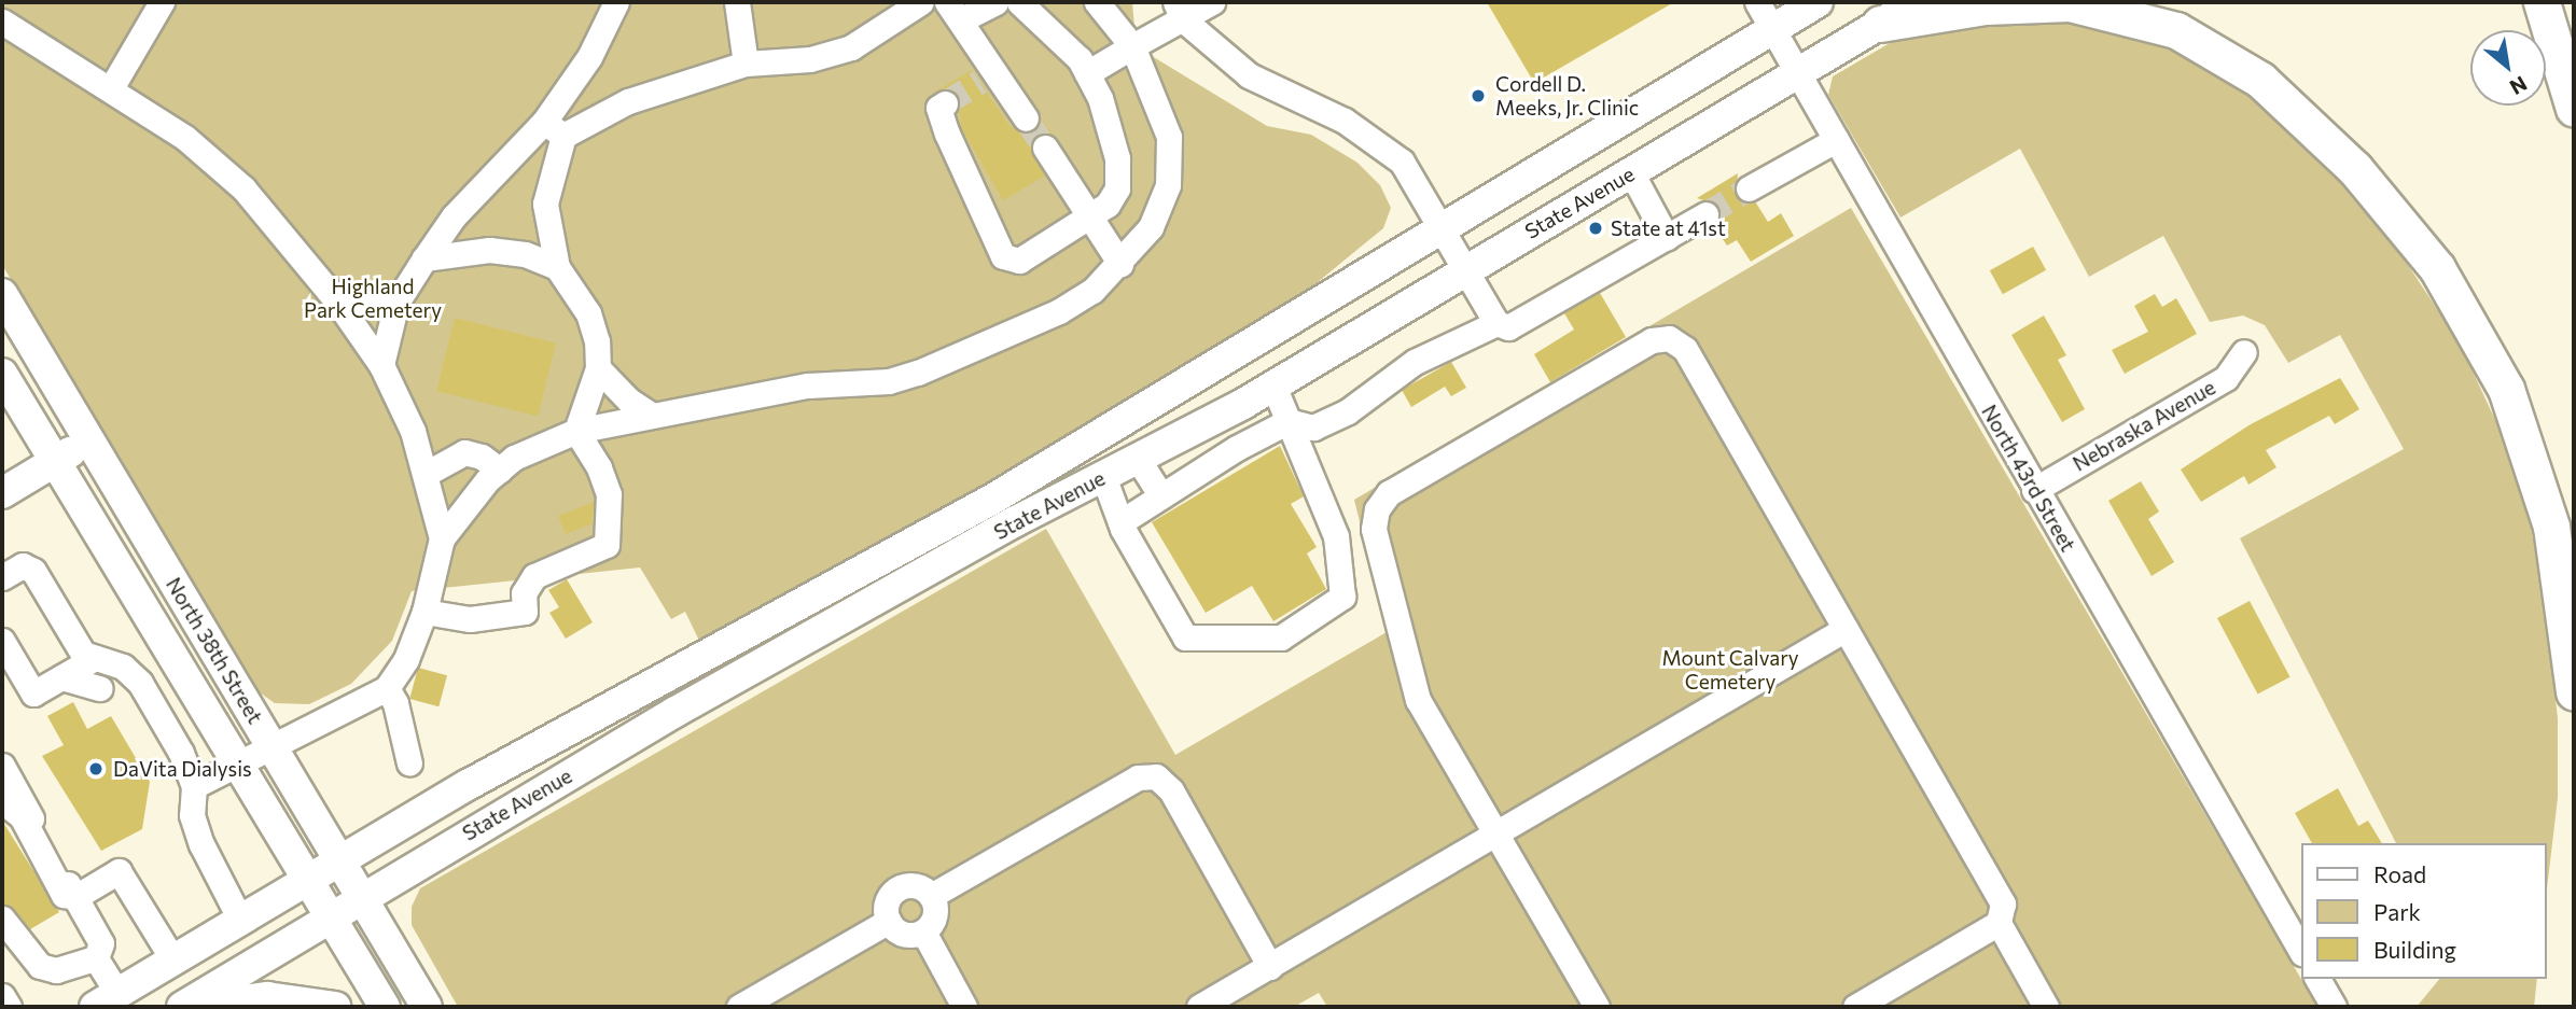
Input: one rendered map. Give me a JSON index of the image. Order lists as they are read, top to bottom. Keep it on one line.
{"streets":{"main road":["State Avenue","North 38th Street"],"street":["Nebraska Avenue","North 43rd Street"]},"crossings":[["State Avenue","North 43rd Street"],["State Avenue","North 38th Street"],["Nebraska Avenue","North 43rd Street"]],"parks":["Highland Park Cemetery","Mount Calvary Cemetery"],"places":["Cordell D. Meeks, Jr. Clinic","State at 41st","DaVita Dialysis"],"legend":["Road","Park","Building"],"north":"bottom right"}
